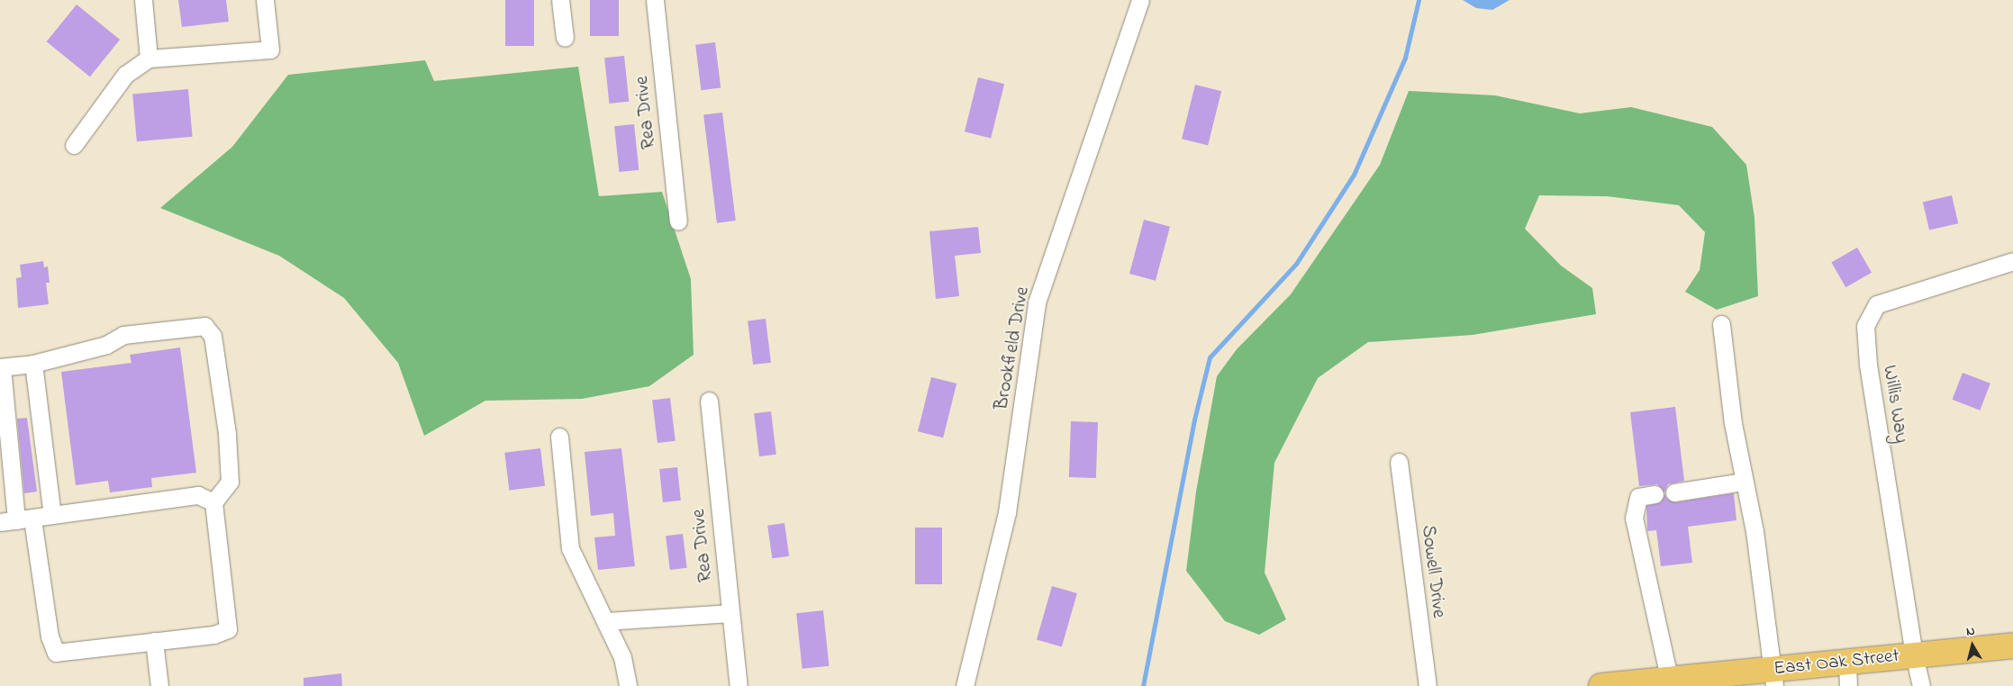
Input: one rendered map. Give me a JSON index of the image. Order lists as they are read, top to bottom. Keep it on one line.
{"streets":{"highway":["East Oak Street"],"street":["Rea Drive","Brookfield Drive","Willis Way","Sowell Drive"]},"crossings":[["Willis Way","East Oak Street"]],"north":"top"}
